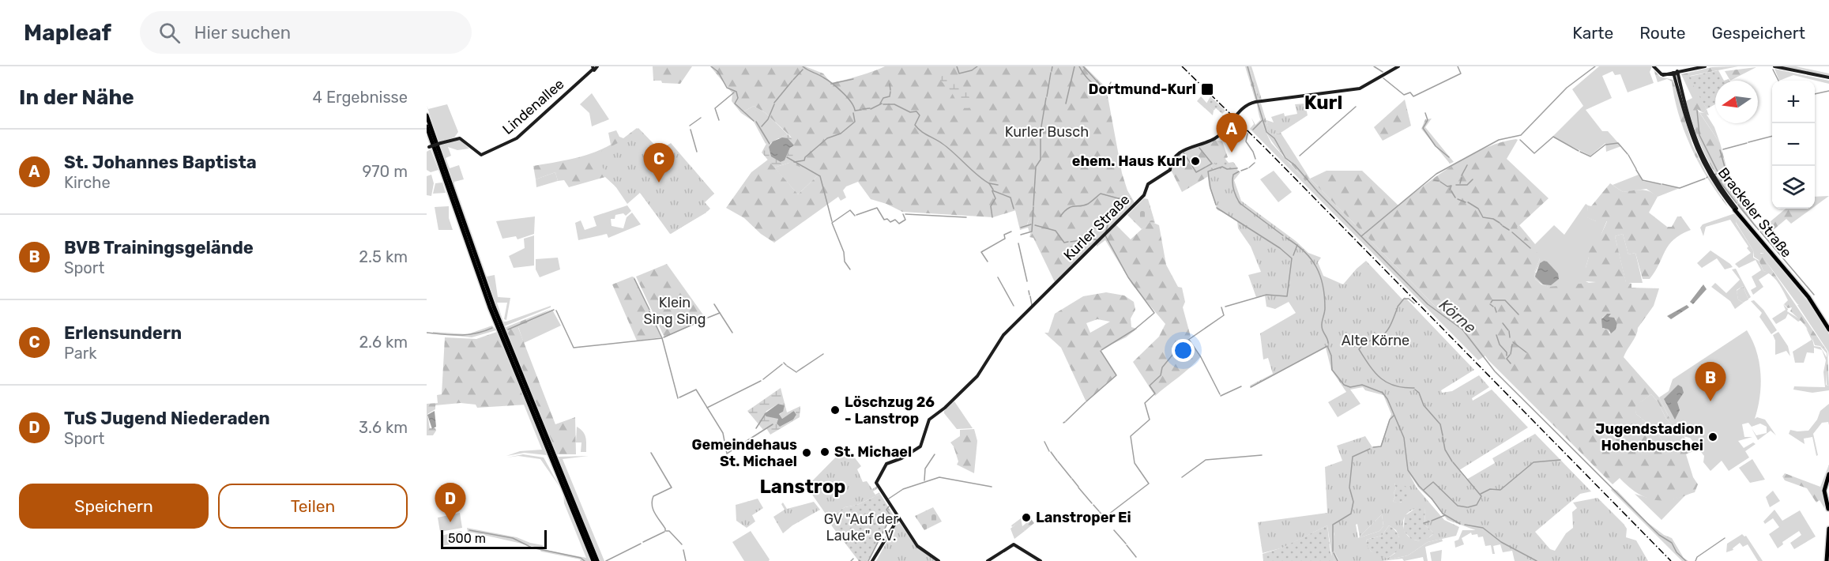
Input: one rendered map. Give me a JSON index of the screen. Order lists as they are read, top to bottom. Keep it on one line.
{"streets":{"highway":["Brackeler Straße"],"main road":["Lindenallee","Kurler Straße"]},"districts":["Kurl","Lanstrop"],"water":["Körne"],"parks":["Kurler Busch","Klein Sing Sing","Alte Körne","GV \"Auf der Lauke\" e.V."],"places":{"transit":["Dortmund-Kurl"],"other":["ehem. Haus Kurl","Löschzug 26 - Lanstrop","Jugendstadion Hohenbuschei","St. Michael","Gemeindehaus St. Michael","Lanstroper Ei"]},"scale_bar":"500 m","north":"left","page":{"header":"Mapleaf","search":"Hier suchen","nav":["Karte","Route","Gespeichert"],"heading":["In der Nähe","4 Ergebnisse"],"map_buttons":["+","−"],"pins":["A","C","B","D"],"list":[{"mark":"A","name":"St. Johannes Baptista","note":"Kirche","value":"970 m"},{"mark":"B","name":"BVB Trainingsgelände","note":"Sport","value":"2.5 km"},{"mark":"C","name":"Erlensundern","note":"Park","value":"2.6 km"},{"mark":"D","name":"TuS Jugend Niederaden","note":"Sport","value":"3.6 km"}],"buttons":["Speichern","Teilen"],"scale":"500 m"}}
